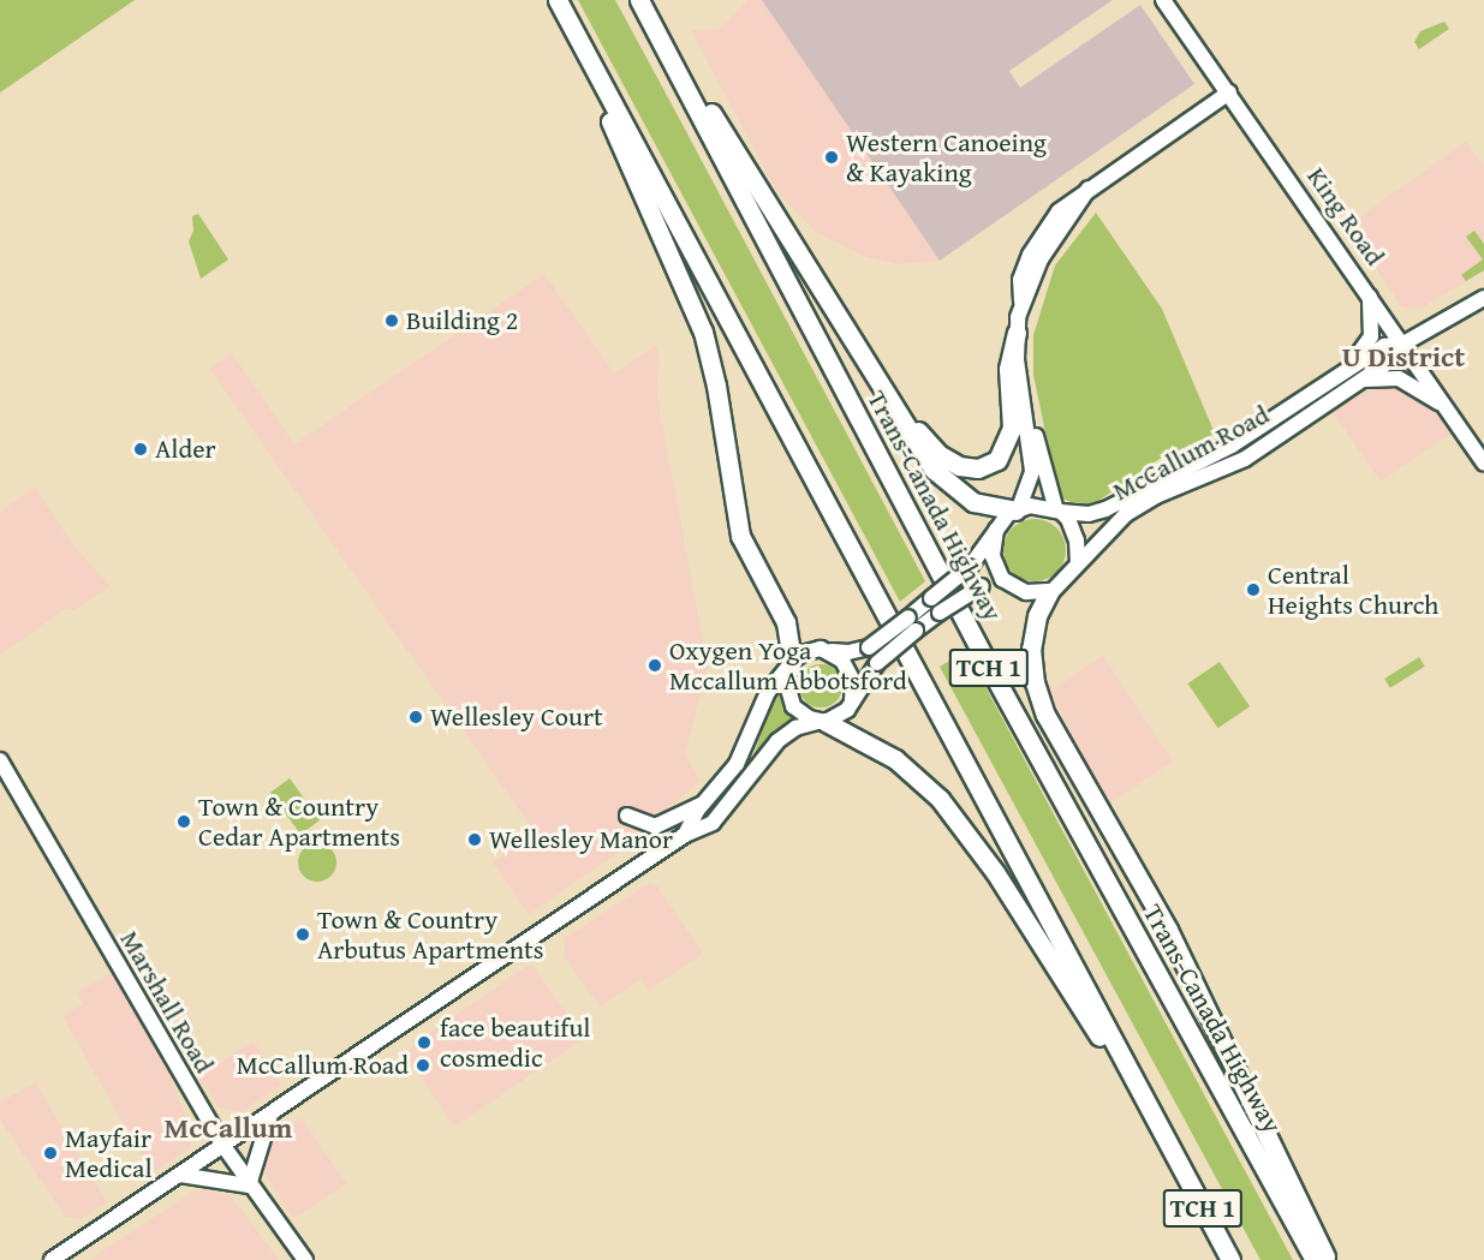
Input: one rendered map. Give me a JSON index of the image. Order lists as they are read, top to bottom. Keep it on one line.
{"streets":{"highway":["Trans-Canada Highway","TCH 1"],"main road":["King Road","McCallum Road","Marshall Road"]},"crossings":[["King Road","McCallum Road"]],"districts":["U District","McCallum"],"places":["Western Canoeing & Kayaking","Building 2","Alder","Central Heights Church","Oxygen Yoga Mccallum Abbotsford","Wellesley Court","Town & Country Cedar Apartments","Wellesley Manor","Town & Country Arbutus Apartments","face beautiful cosmedic","McCallum Road","Mayfair Medical"]}
